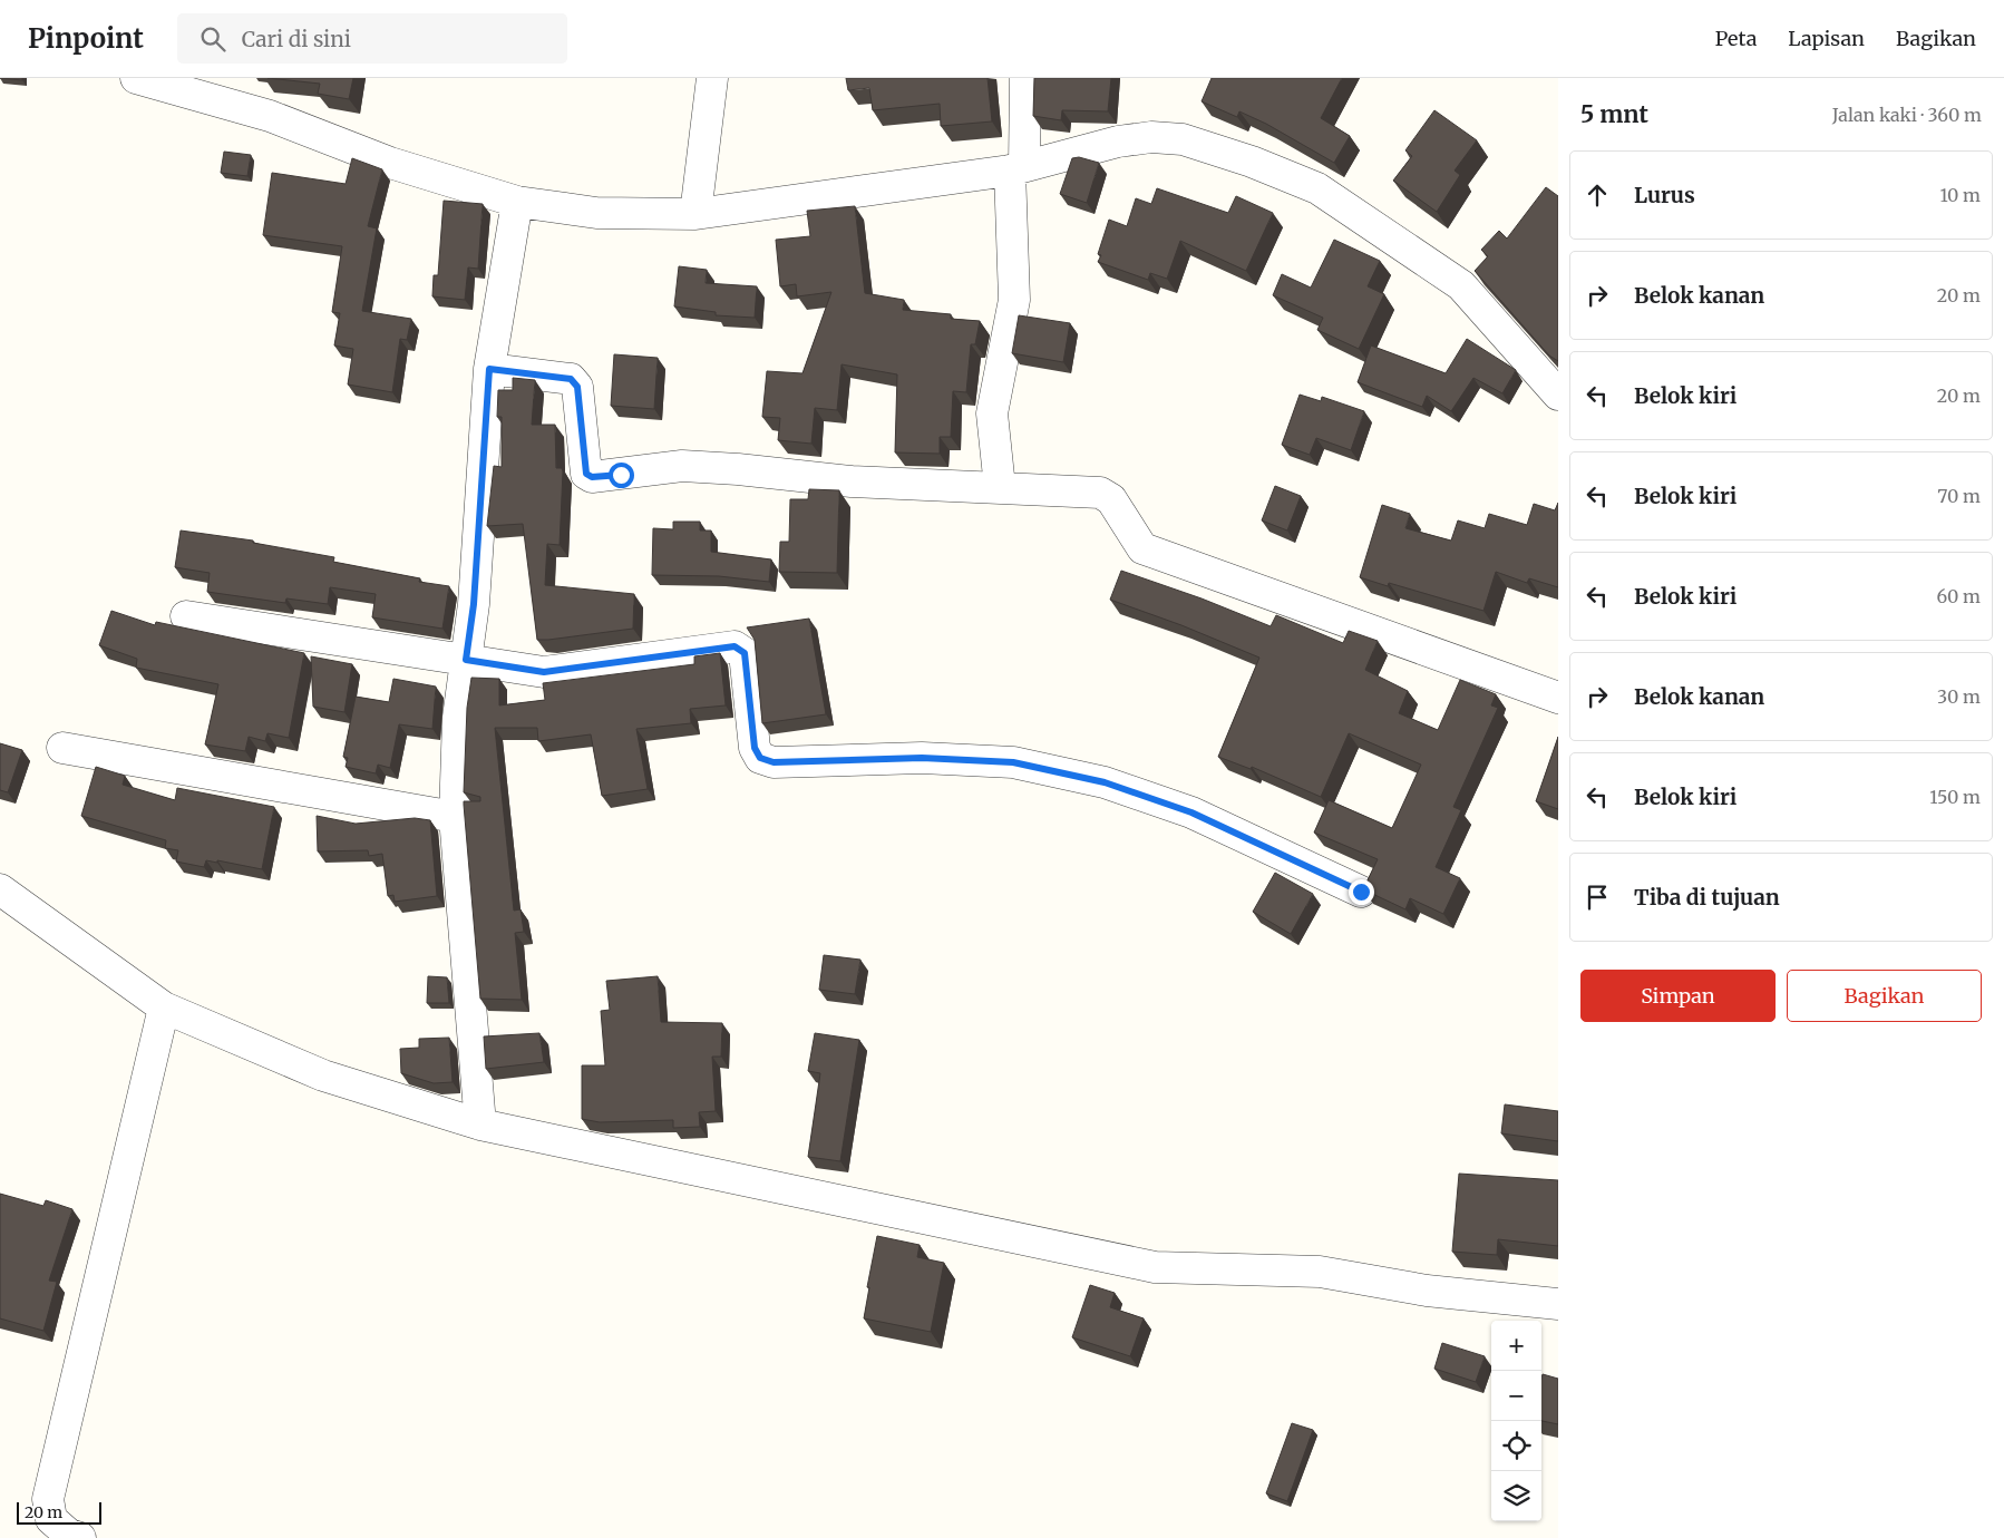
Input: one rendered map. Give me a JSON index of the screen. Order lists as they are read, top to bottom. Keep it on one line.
{"scale_bar":"20 m","page":{"header":"Pinpoint","search":"Cari di sini","nav":["Peta","Lapisan","Bagikan"],"heading":["5 mnt","Jalan kaki · 360 m"],"list":[["Lurus","10 m"],["Belok kanan","20 m"],["Belok kiri","20 m"],["Belok kiri","70 m"],["Belok kiri","60 m"],["Belok kanan","30 m"],["Belok kiri","150 m"],"Tiba di tujuan"],"buttons":["Simpan","Bagikan"],"map_buttons":["+","−"],"scale":"20 m"}}
